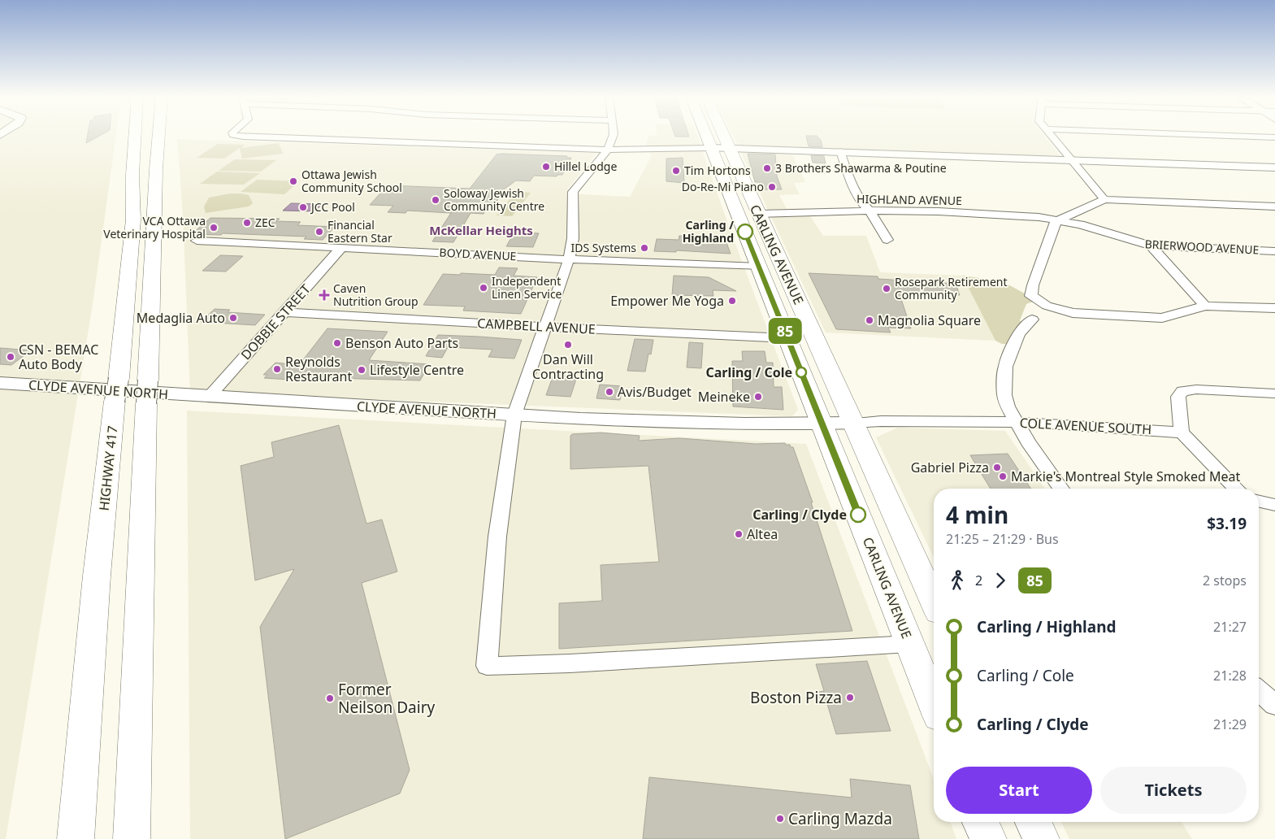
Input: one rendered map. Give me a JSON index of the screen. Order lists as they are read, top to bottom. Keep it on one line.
{"streets":{"main road":["CARLING AVENUE","HIGHWAY 417"],"street":["HIGHLAND AVENUE","BRIERWOOD AVENUE","BOYD AVENUE","DOBBIE STREET","CAMPBELL AVENUE","CLYDE AVENUE NORTH","COLE AVENUE SOUTH"]},"crossings":[["HIGHLAND AVENUE","BRIERWOOD AVENUE"],["HIGHLAND AVENUE","CARLING AVENUE"],["BOYD AVENUE","CARLING AVENUE"],["BOYD AVENUE","DOBBIE STREET"],["CARLING AVENUE","CAMPBELL AVENUE"],["CARLING AVENUE","CLYDE AVENUE NORTH"],["CARLING AVENUE","COLE AVENUE SOUTH"],["DOBBIE STREET","CAMPBELL AVENUE"],["DOBBIE STREET","CLYDE AVENUE NORTH"],["CLYDE AVENUE NORTH","COLE AVENUE SOUTH"]],"districts":["McKellar Heights"],"places":{"other":["Hillel Lodge","3 Brothers Shawarma & Poutine","Tim Hortons","Ottawa Jewish Community School","Do-Re-Mi Piano","Soloway Jewish Community Centre","JCC Pool","ZEC","VCA Ottawa Veterinary Hospital","Financial Eastern Star","Carling / Highland","IDS Systems","Independent Linen Service","Rosepark Retirement Community","Empower Me Yoga","Medaglia Auto","Magnolia Square","Benson Auto Parts","Dan Will Contracting","CSN - BEMAC Auto Body","Reynolds Restaurant","Lifestyle Centre","Carling / Cole","Avis/Budget","Meineke","Gabriel Pizza","Markie's Montreal Style Smoked Meat","Carling / Clyde","Altea","Boston Pizza","Former Neilson Dairy","Carling Mazda"],"health":["Caven Nutrition Group"]},"lines":["bus line 85"],"page":{"on_map":"85","heading":["4 min","21:25 – 21:29 · Bus","$3.19"],"legs":["2","85","2 stops"],"list":[{"name":"Carling / Highland","value":"21:27"},{"name":"Carling / Cole","value":"21:28"},{"name":"Carling / Clyde","value":"21:29"}],"buttons":["Start","Tickets"]}}
